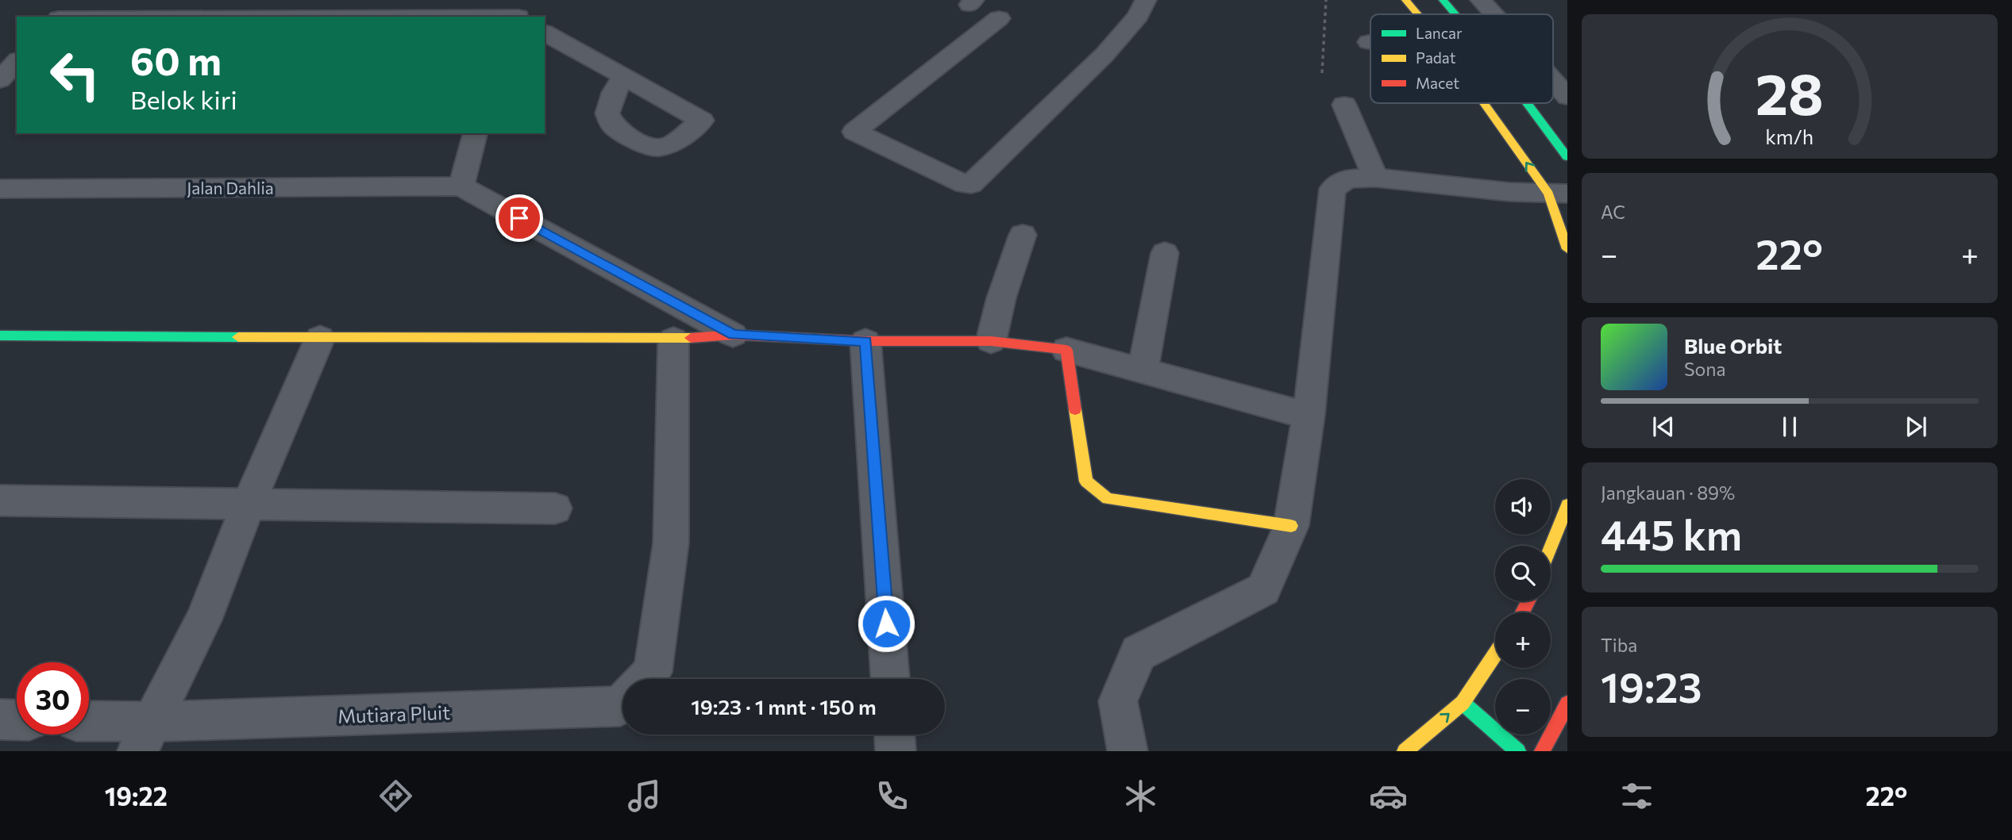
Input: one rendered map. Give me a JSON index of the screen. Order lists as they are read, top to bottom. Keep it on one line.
{"streets":{"street":["Jalan Dahlia","Mutiara Pluit"]},"legend":["Lancar","Padat","Macet"],"page":{"turn":["60 m","Belok kiri"],"tile":["AC",["Jangkauan · 89%","445 km"],["Tiba","19:23"]],"heat":["−","22°","+"],"song":["Blue Orbit","Sona"],"map_buttons":["+","−"],"limit":"30","trip":"19:23 · 1 mnt · 150 m","tabs":["19:22","22°"],"gauge":["28","km/h"]}}
